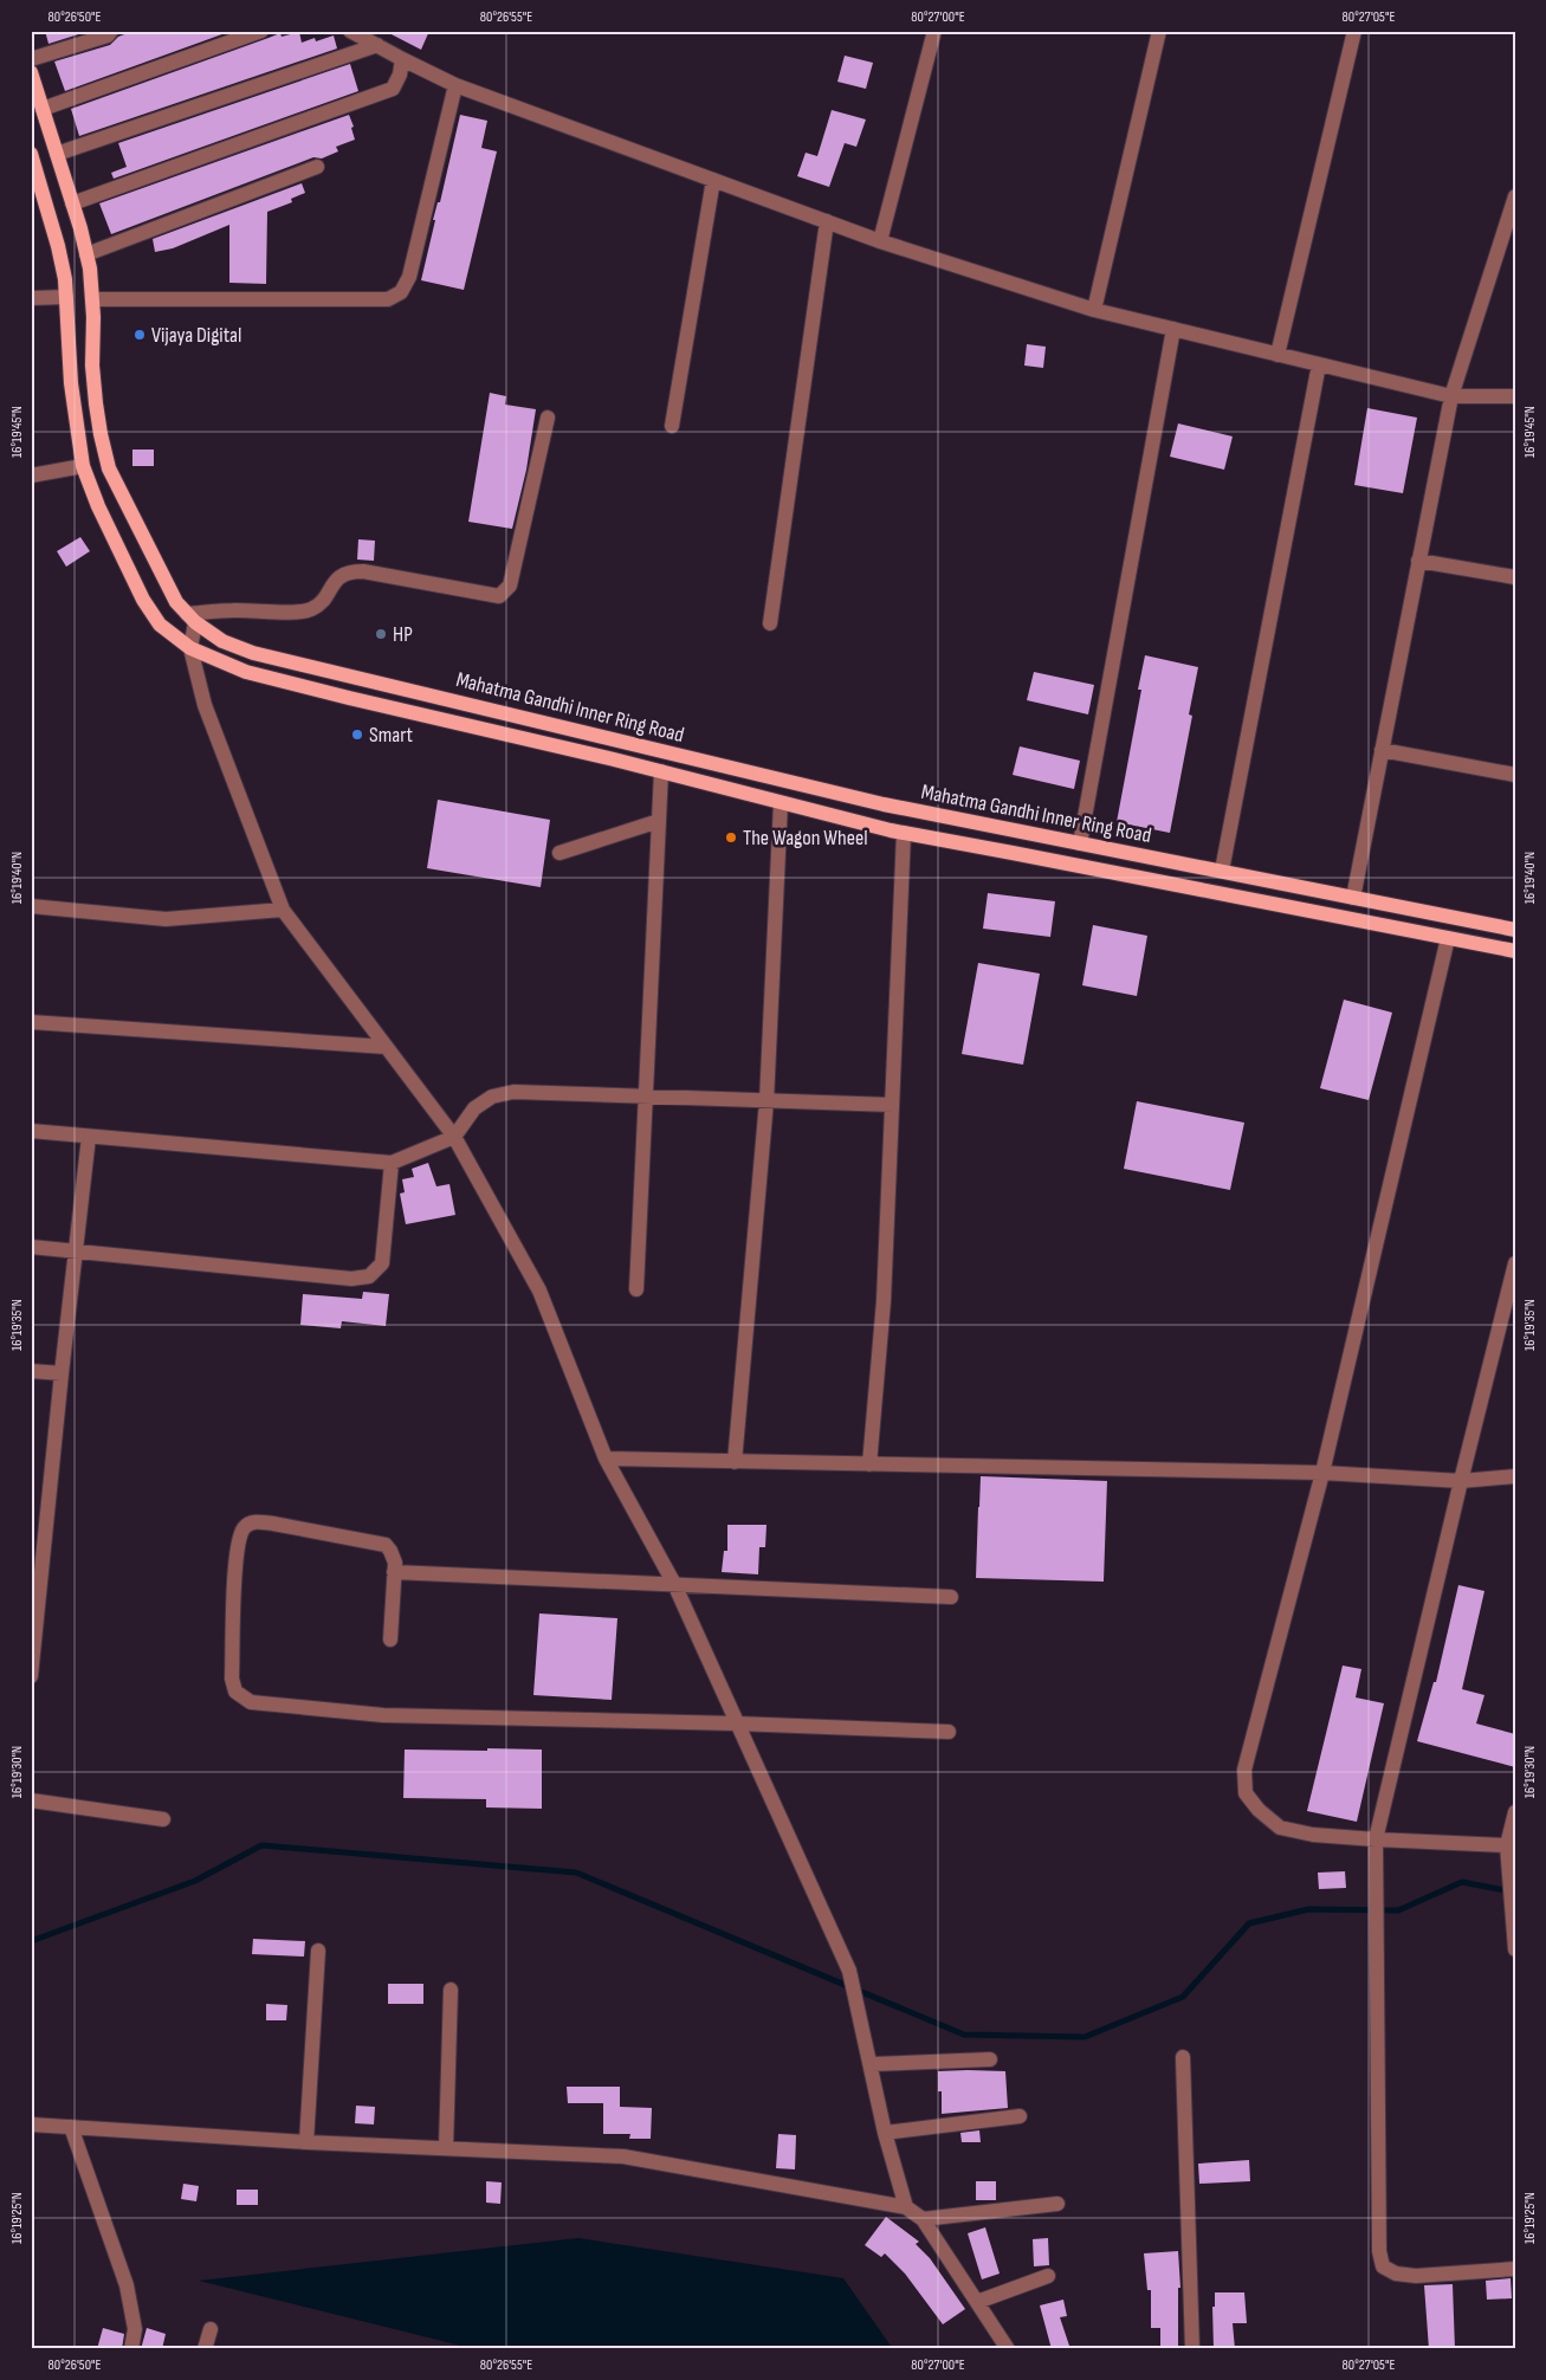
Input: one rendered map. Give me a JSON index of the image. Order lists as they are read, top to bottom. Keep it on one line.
{"streets":{"main road":["Mahatma Gandhi Inner Ring Road"]},"places":["Vijaya Digital","HP","Smart","The Wagon Wheel"],"coordinates":["80°26'50\"E","80°26'55\"E","80°27'00\"E","80°27'05\"E","16°19'45\"N","16°19'40\"N","16°19'35\"N","16°19'30\"N","16°19'25\"N"]}
